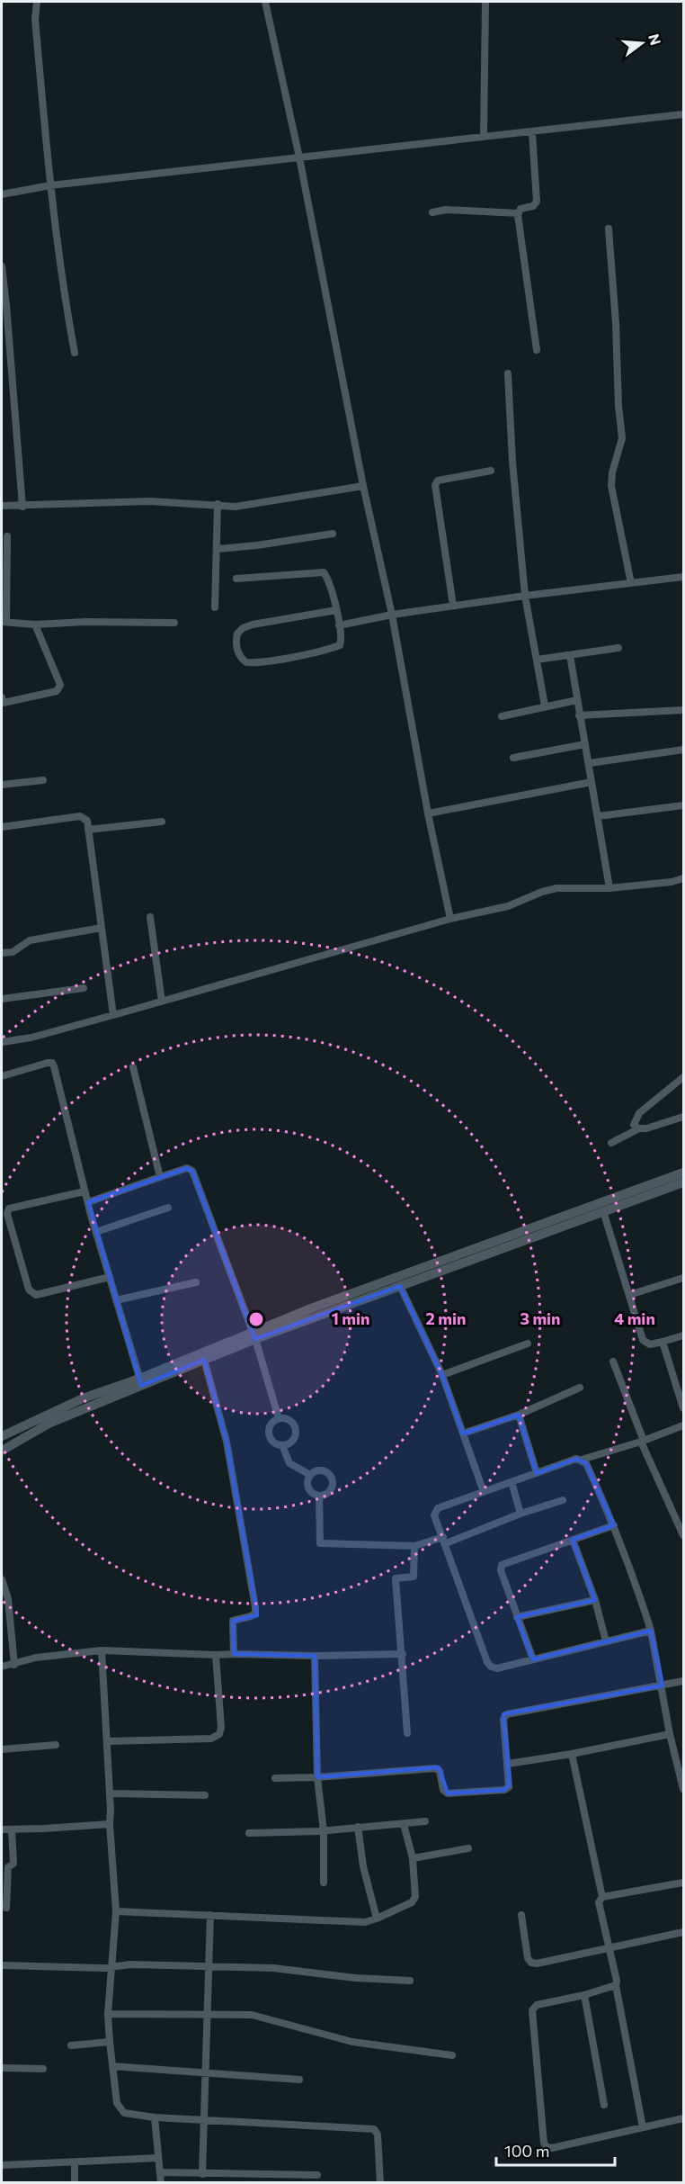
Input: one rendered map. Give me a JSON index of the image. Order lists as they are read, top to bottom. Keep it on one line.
{"scale_bar":"100 m","north":"right","rings":["1 min","2 min","3 min","4 min"]}
